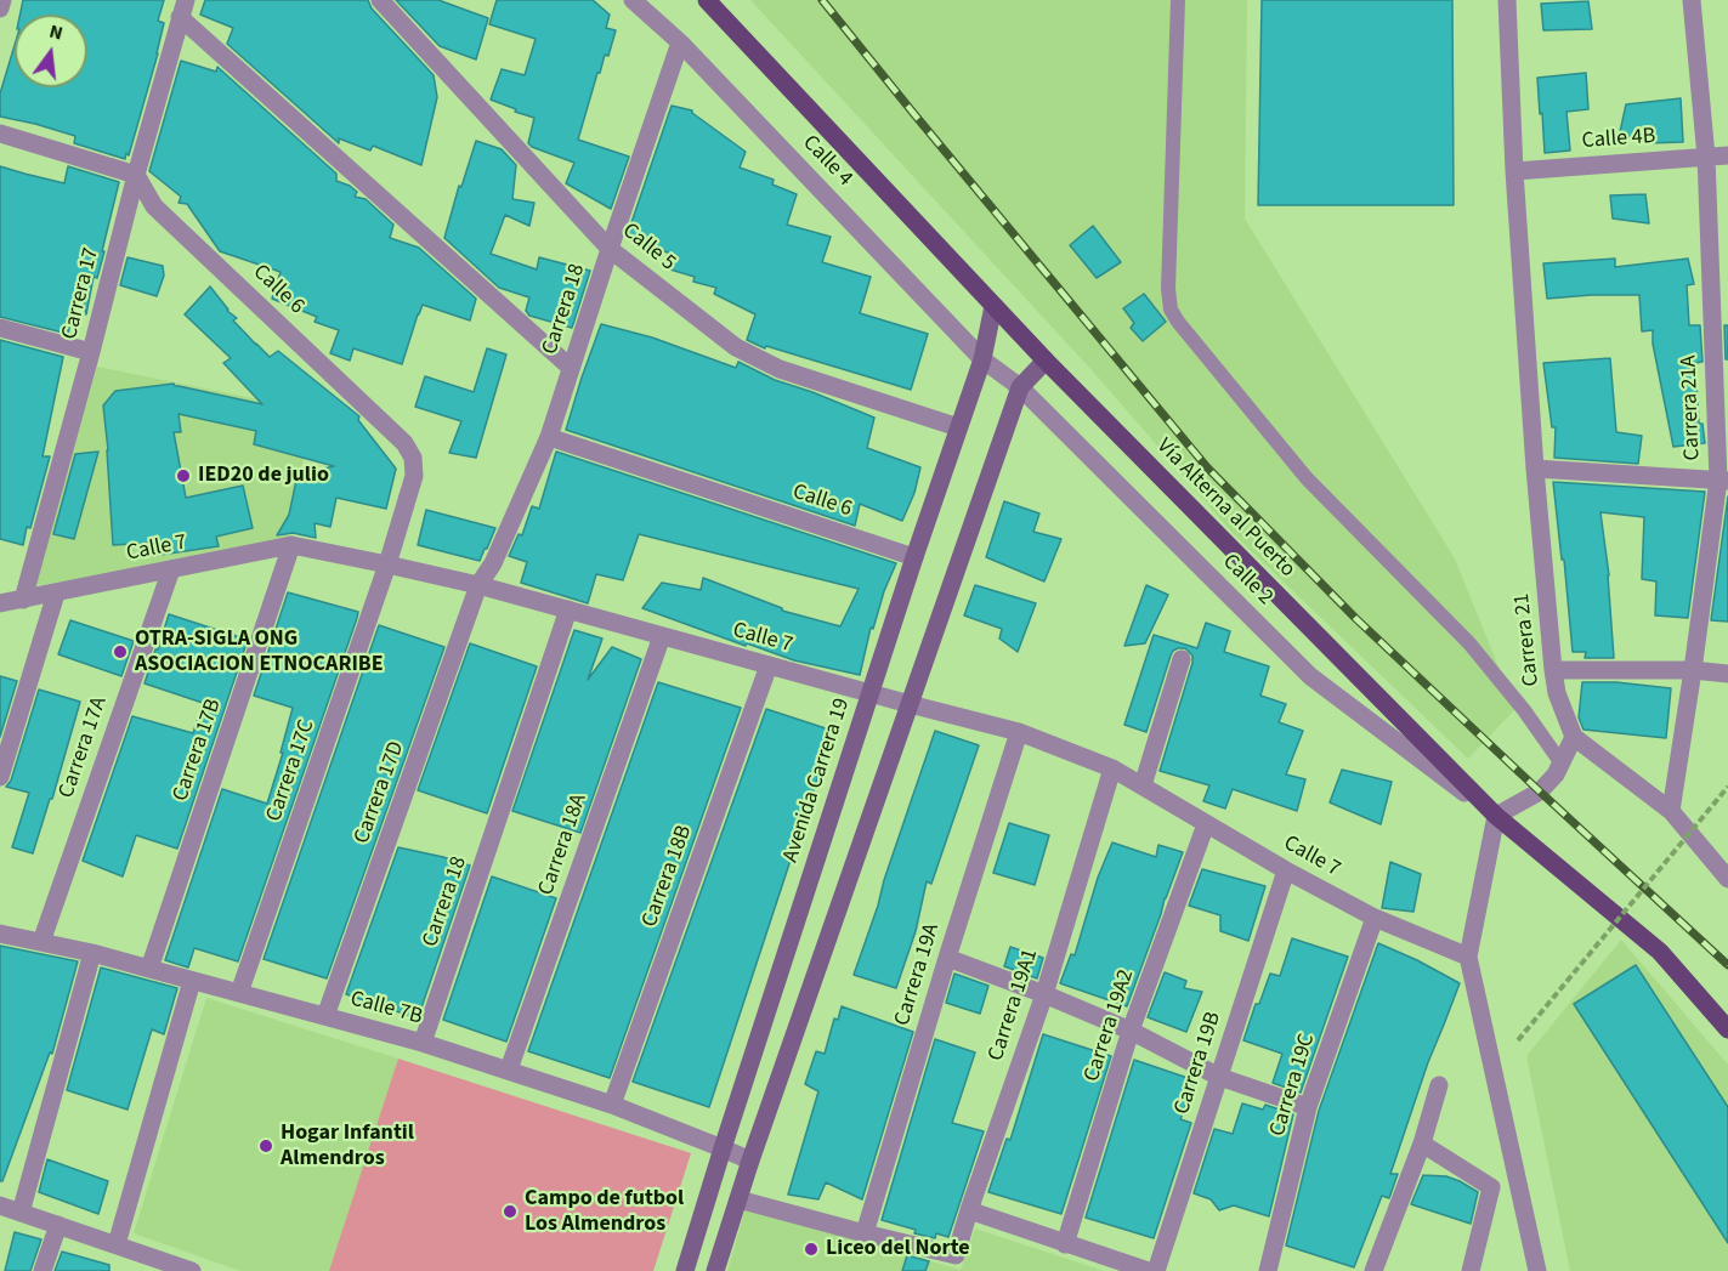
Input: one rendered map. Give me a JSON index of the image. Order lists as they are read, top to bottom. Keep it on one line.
{"streets":{"main road":["Vía Alterna al Puerto","Avenida Carrera 19"],"street":["Calle 4B","Calle 4","Calle 5","Calle 6","Carrera 17","Carrera 18","Carrera 21A","Calle 7","Calle 2","Carrera 21","Carrera 17A","Carrera 17B","Carrera 17C","Carrera 17D","Carrera 18A","Carrera 18B","Carrera 19A","Carrera 19A1","Calle 7B","Carrera 19A2","Carrera 19B","Carrera 19C"]},"crossings":[["Calle 4B","Carrera 21A"],["Calle 4B","Carrera 21"],["Calle 4","Carrera 18"],["Calle 4","Calle 2"],["Calle 4","Avenida Carrera 19"],["Calle 5","Carrera 18"],["Calle 5","Avenida Carrera 19"],["Calle 6","Carrera 17"],["Calle 6","Carrera 18"],["Calle 6","Calle 7"],["Calle 6","Carrera 17C"],["Calle 6","Avenida Carrera 19"],["Carrera 17","Calle 7"],["Carrera 18","Calle 7"],["Carrera 18","Carrera 17D"],["Carrera 18","Calle 7B"],["Vía Alterna al Puerto","Calle 2"],["Vía Alterna al Puerto","Avenida Carrera 19"],["Calle 7","Carrera 17A"],["Calle 7","Carrera 17B"],["Calle 7","Carrera 17C"],["Calle 7","Avenida Carrera 19"],["Calle 7","Carrera 17D"],["Calle 7","Carrera 18A"],["Calle 7","Carrera 18B"],["Calle 7","Carrera 19A"],["Calle 7","Carrera 19A1"],["Calle 7","Carrera 19A2"],["Calle 7","Carrera 19B"],["Calle 7","Carrera 19C"],["Calle 2","Avenida Carrera 19"],["Carrera 17A","Calle 7B"],["Carrera 17B","Calle 7B"],["Carrera 17C","Calle 7B"],["Avenida Carrera 19","Calle 7B"],["Carrera 17D","Calle 7B"],["Carrera 18A","Calle 7B"],["Carrera 18B","Calle 7B"],["Carrera 19A","Carrera 19A1"]],"places":["IED20 de julio","OTRA-SIGLA ONG ASOCIACION ETNOCARIBE","Hogar Infantil Almendros","Campo de futbol Los Almendros","Liceo del Norte"],"north":"top"}
